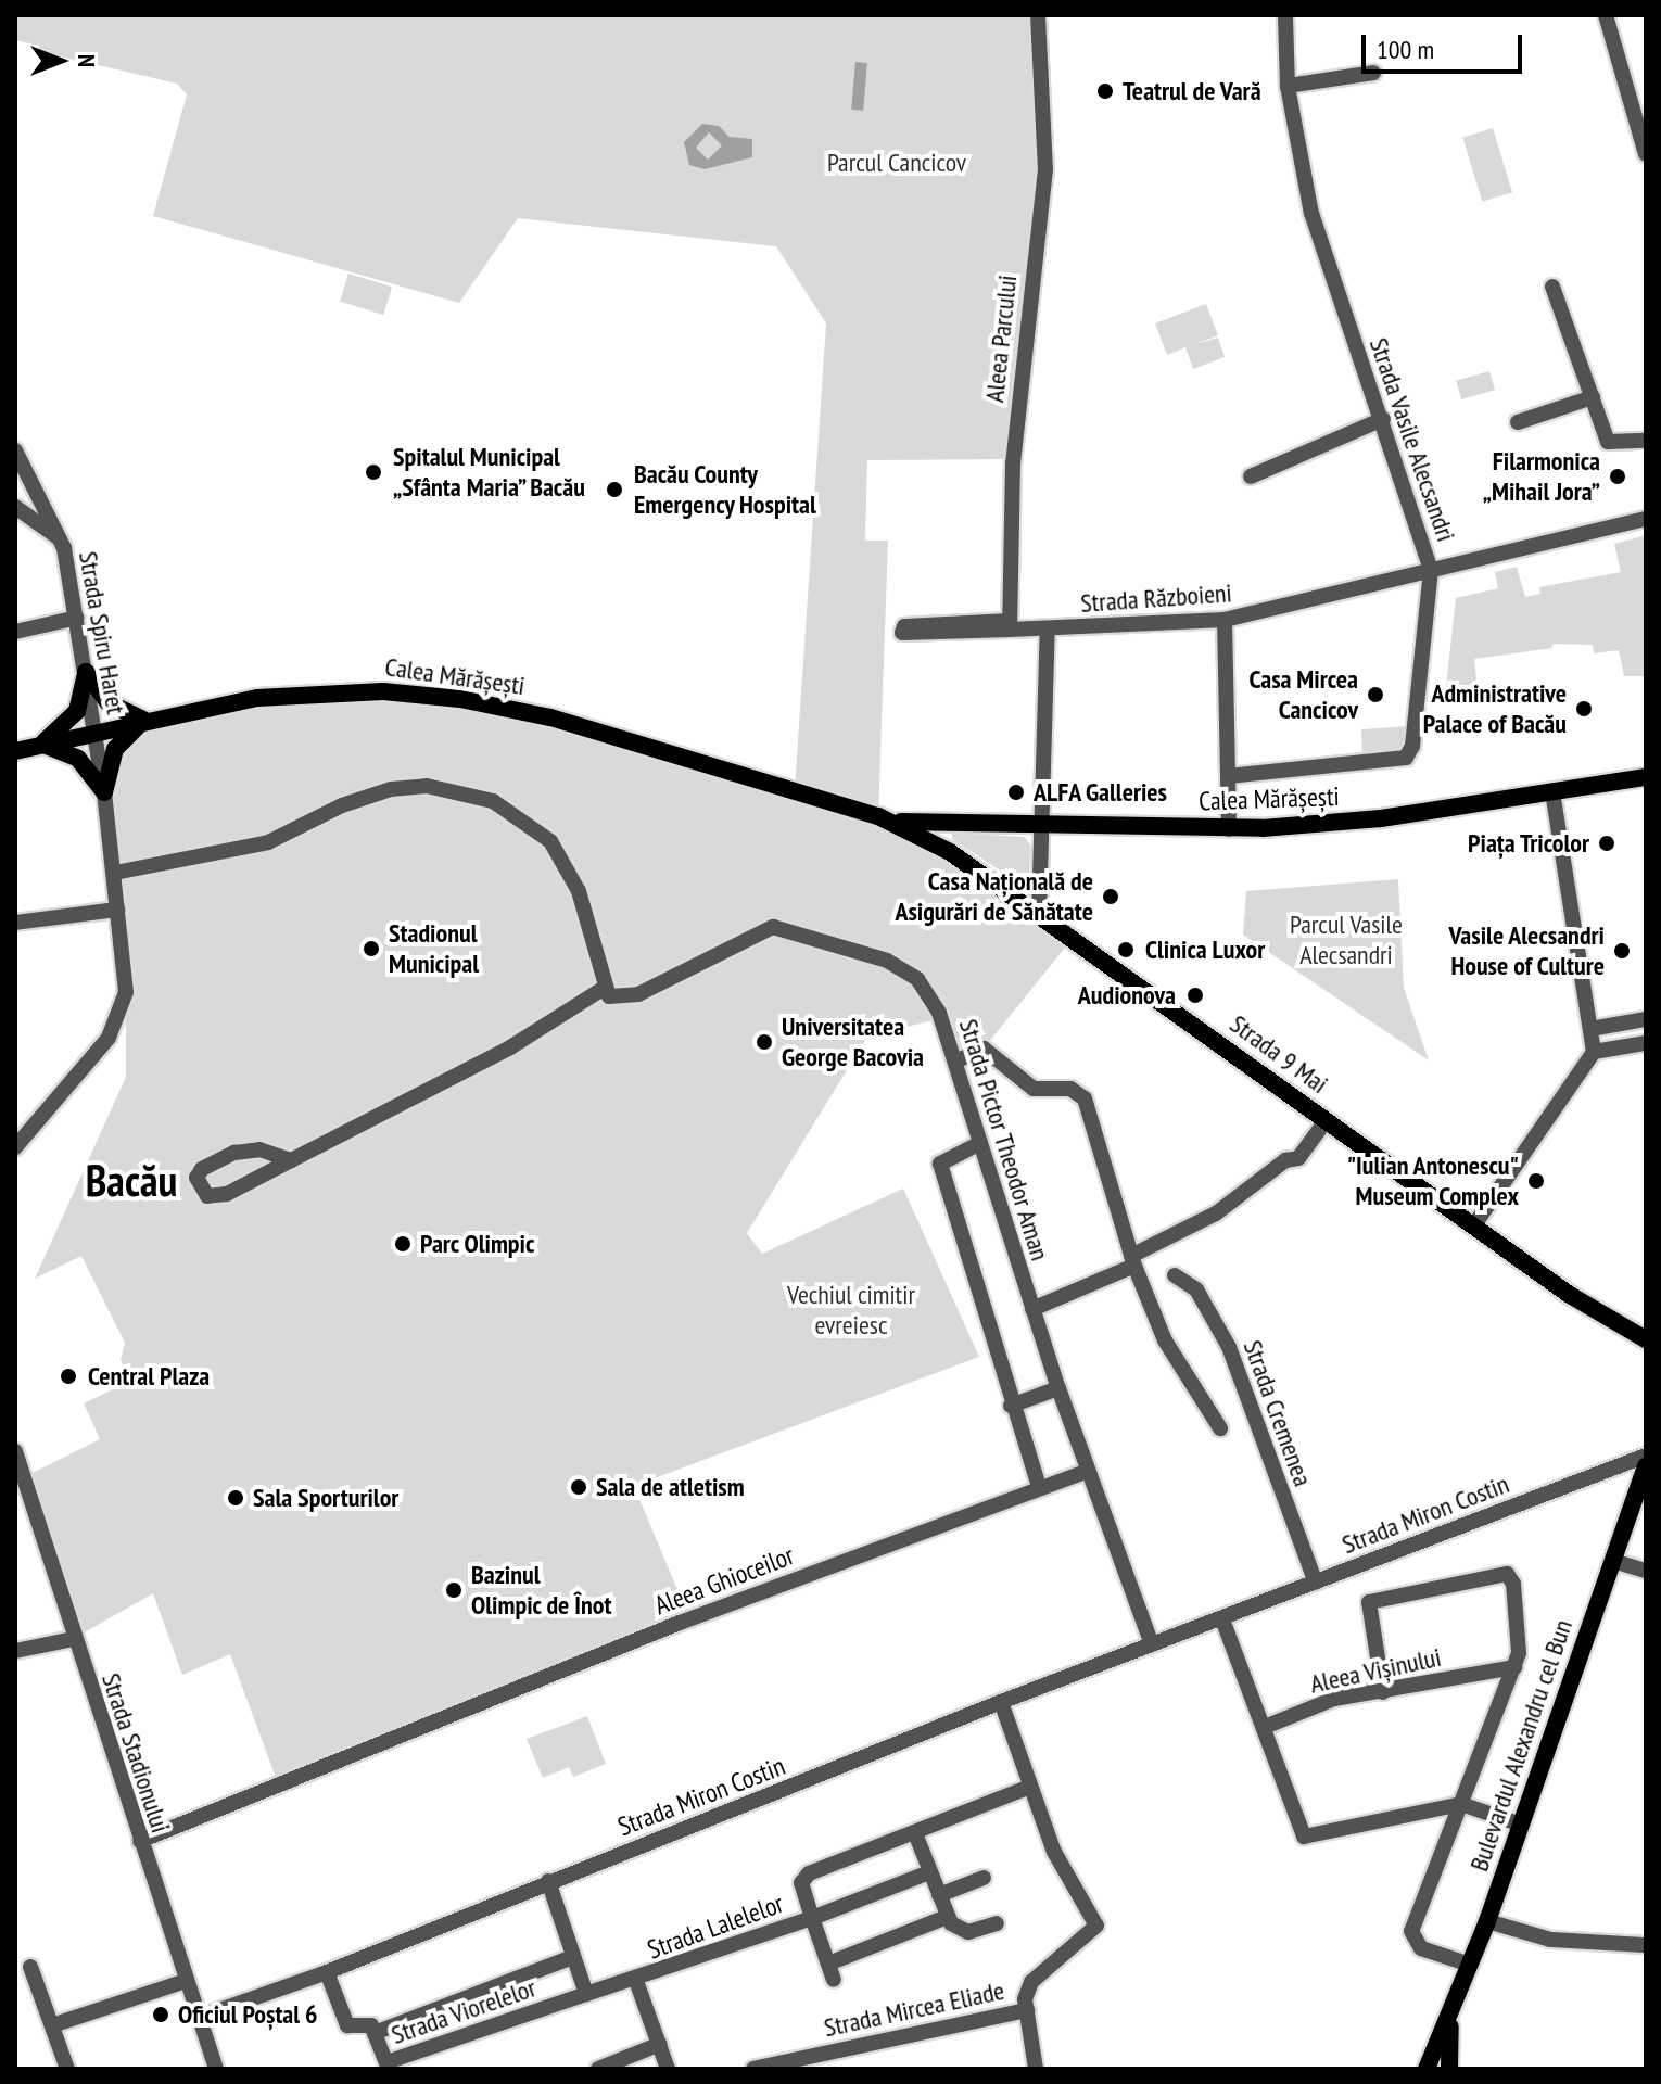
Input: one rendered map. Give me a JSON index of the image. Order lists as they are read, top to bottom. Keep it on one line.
{"streets":{"main road":["Calea Mărășești","Strada 9 Mai","Bulevardul Alexandru cel Bun"],"street":["Aleea Parcului","Strada Vasile Alecsandri","Strada Războieni","Strada Spiru Haret","Strada Pictor Theodor Aman","Strada Cremenea","Strada Miron Costin","Aleea Ghioceilor","Aleea Vișinului","Strada Stadionului","Strada Lalelelor","Strada Mircea Eliade","Strada Viorelelor"]},"crossings":[["Strada Vasile Alecsandri","Strada Războieni"],["Strada Războieni","Calea Mărășești"],["Strada Războieni","Strada 9 Mai"],["Strada Spiru Haret","Calea Mărășești"],["Calea Mărășești","Strada 9 Mai"],["Strada Pictor Theodor Aman","Strada Miron Costin"],["Strada Pictor Theodor Aman","Aleea Ghioceilor"],["Strada Cremenea","Strada Miron Costin"],["Strada Miron Costin","Strada Stadionului"],["Strada Miron Costin","Strada Viorelelor"],["Aleea Ghioceilor","Strada Stadionului"],["Strada Lalelelor","Strada Viorelelor"]],"districts":["Bacău"],"parks":["Parcul Cancicov","Parcul Vasile Alecsandri","Vechiul cimitir evreiesc"],"places":["Teatrul de Vară","Spitalul Municipal „Sfânta Maria” Bacău","Filarmonica „Mihail Jora”","Bacău County Emergency Hospital","Casa Mircea Cancicov","Administrative Palace of Bacău","ALFA Galleries","Piața Tricolor","Casa Națională de Asigurări de Sănătate","Stadionul Municipal","Clinica Luxor","Vasile Alecsandri House of Culture","Audionova","Universitatea George Bacovia","\"Iulian Antonescu\" Museum Complex","Parc Olimpic","Central Plaza","Sala de atletism","Sala Sporturilor","Bazinul Olimpic de Înot","Oficiul Poștal 6"],"scale_bar":"100 m","north":"right"}
